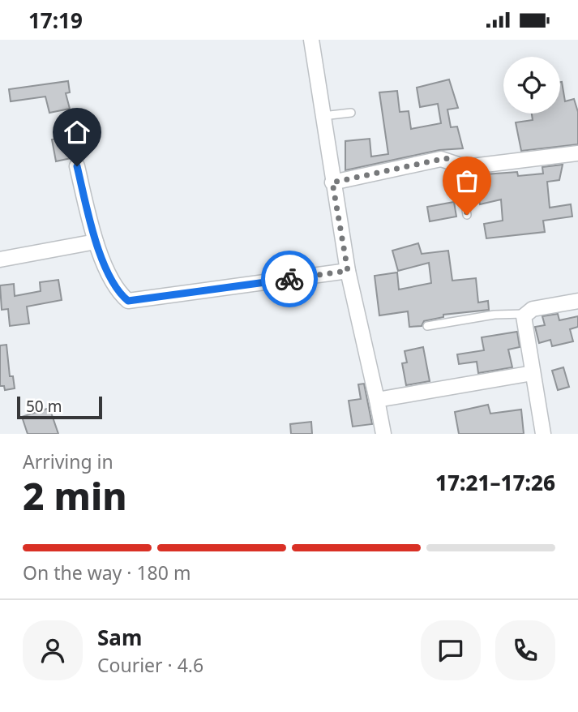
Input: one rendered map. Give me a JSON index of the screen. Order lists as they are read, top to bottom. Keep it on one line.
{"scale_bar":"50 m","page":{"status":"17:19","scale":"50 m","heading":["2 min","Arriving in","17:21–17:26"],"panel":["Sam","Courier · 4.6"],"bar":"On the way · 180 m"}}
